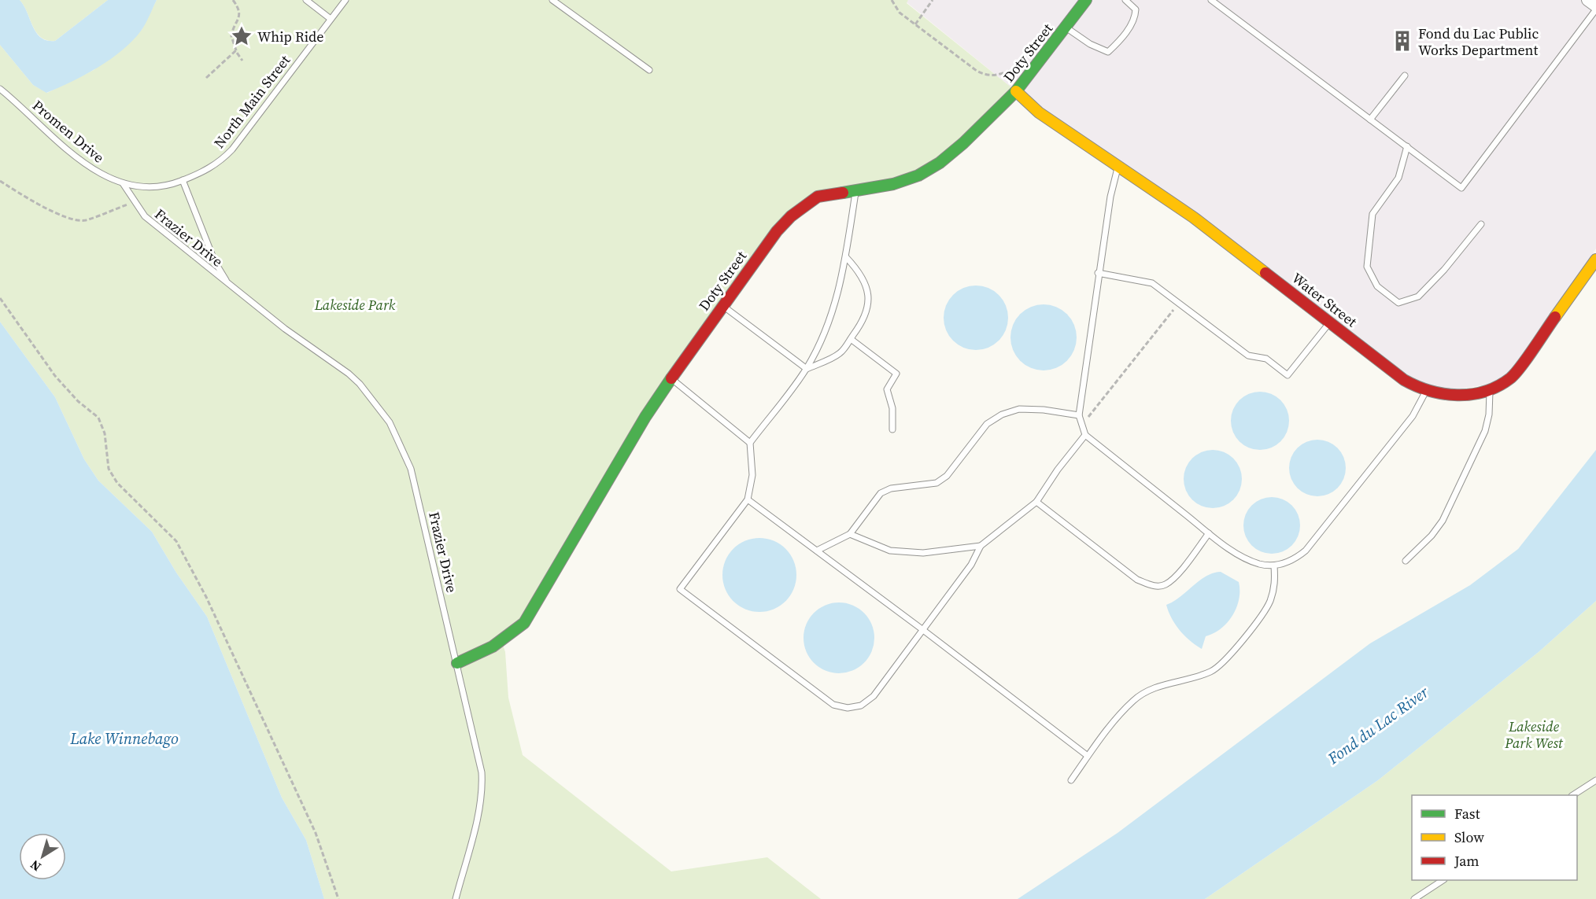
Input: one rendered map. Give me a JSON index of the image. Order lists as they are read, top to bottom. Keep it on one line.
{"streets":{"street":["Doty Street","Water Street"],"lane":["North Main Street","Promen Drive","Frazier Drive"]},"crossings":[["Doty Street","Frazier Drive"],["Doty Street","Water Street"],["North Main Street","Promen Drive"],["North Main Street","Frazier Drive"],["Promen Drive","Frazier Drive"]],"water":["Fond du Lac River","Lake Winnebago"],"parks":["Lakeside Park","Lakeside Park West"],"places":{"place":["Whip Ride"],"building":["Fond du Lac Public Works Department"]},"legend":["Fast","Slow","Jam"],"north":"bottom left"}
